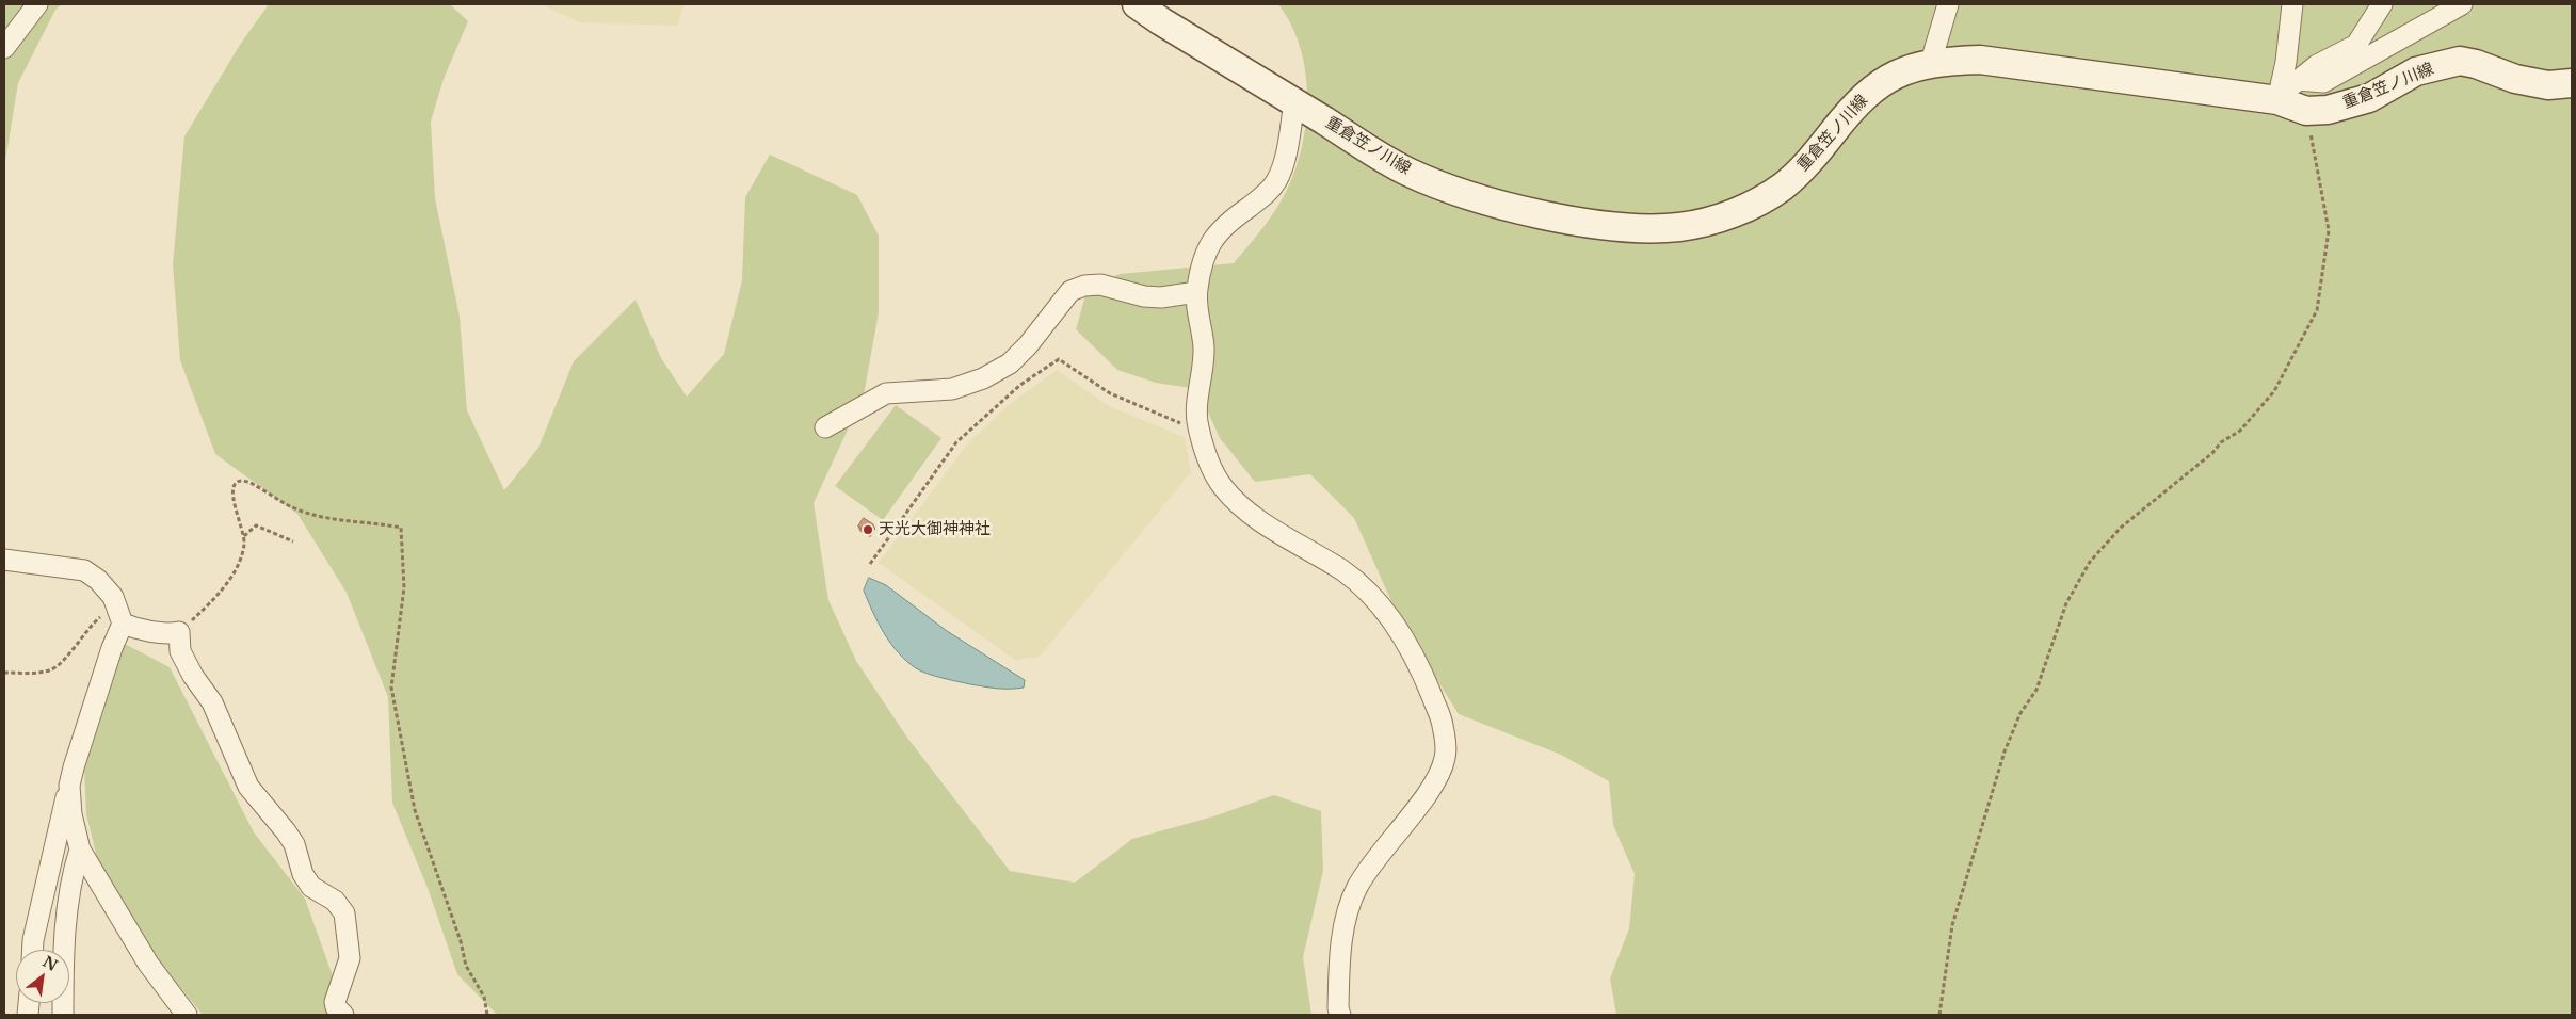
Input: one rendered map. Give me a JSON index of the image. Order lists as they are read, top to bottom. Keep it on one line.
{"streets":{"main road":["重倉笠ノ川線"]},"places":["天光大御神神社"],"north":"top right"}
